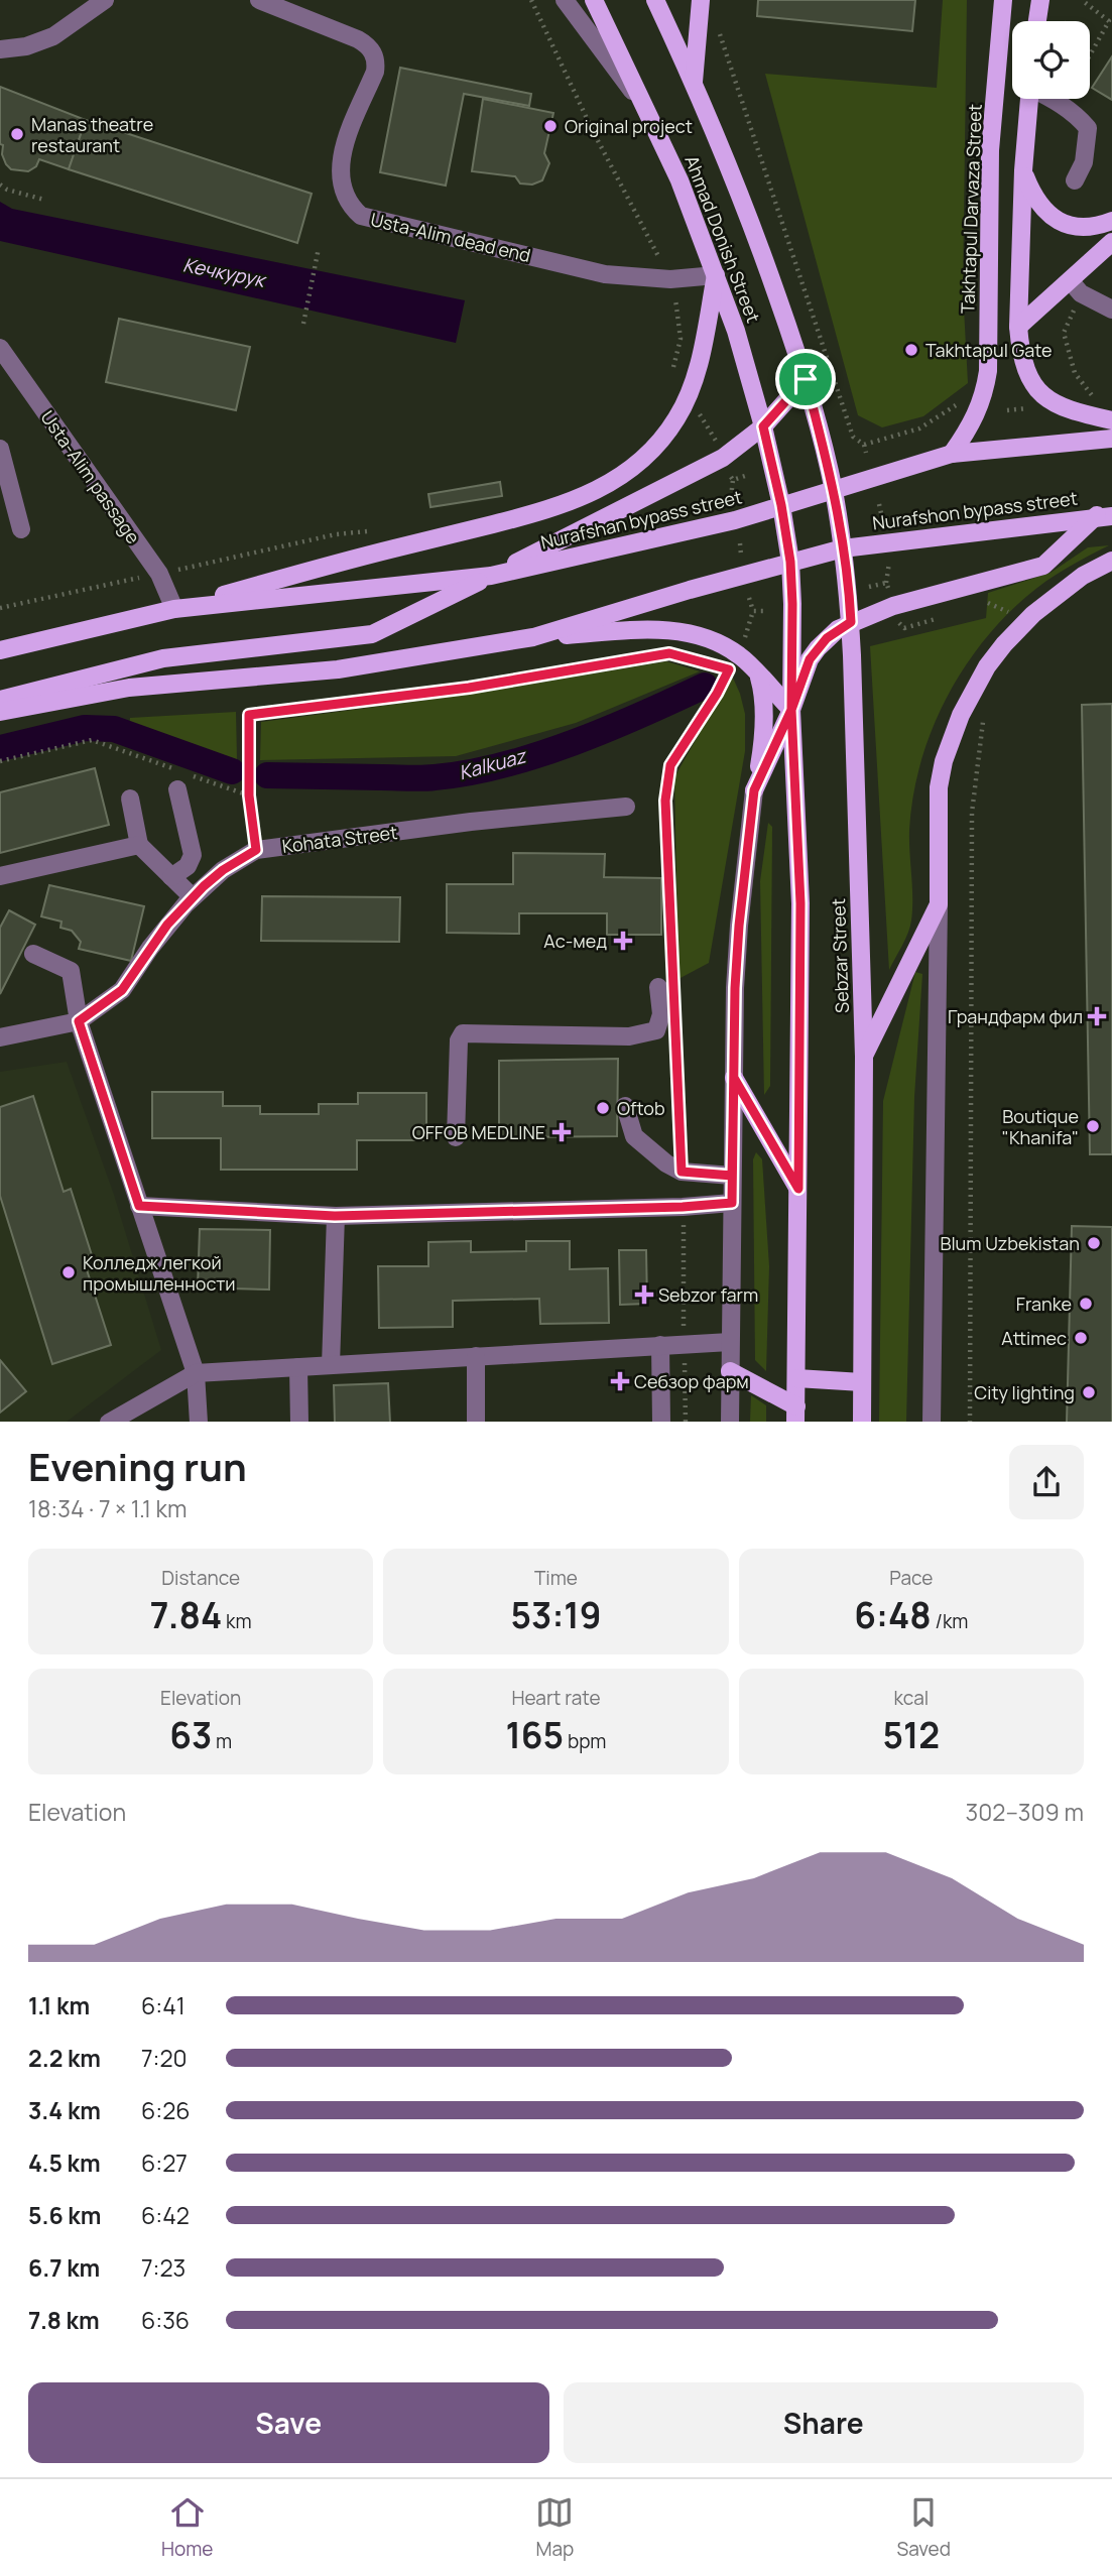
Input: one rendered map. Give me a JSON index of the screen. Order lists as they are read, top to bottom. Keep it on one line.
{"streets":{"main road":["Takhtapul Darvaza Street","Ahmad Donish Street","Nurafshon bypass street","Nurafshan bypass street","Sebzar Street"],"street":["Usta-Alim dead end","Usta-Alim passage","Kohata Street"]},"crossings":[["Takhtapul Darvaza Street","Nurafshan bypass street"],["Usta-Alim dead end","Ahmad Donish Street"],["Ahmad Donish Street","Nurafshan bypass street"],["Ahmad Donish Street","Sebzar Street"],["Usta-Alim passage","Nurafshan bypass street"],["Nurafshon bypass street","Sebzar Street"],["Nurafshan bypass street","Sebzar Street"]],"water":["Кечкурук","Kalkuaz"],"places":{"other":["Original project","Manas theatre restaurant","Takhtapul Gate","Oftob","Boutique \"Khanifa\"","Blum Uzbekistan","Колледж легкой промышленности","Franke","Attimec","City lighting"],"health":["Ас-мед","Грандфарм фил","OFFOB MEDLINE","Sebzor farm","Себзор фарм"]},"page":{"heading":["Evening run","18:34 · 7 × 1.1 km"],"stats":[["Distance","7.84 km"],["Time","53:19"],["Pace","6:48 /km"],["Elevation","63 m"],["Heart rate","165 bpm"],["kcal","512"]],"chart":["Elevation","302–309 m"],"list":[{"name":"1.1 km","note":"6:41"},{"name":"2.2 km","note":"7:20"},{"name":"3.4 km","note":"6:26"},{"name":"4.5 km","note":"6:27"},{"name":"5.6 km","note":"6:42"},{"name":"6.7 km","note":"7:23"},{"name":"7.8 km","note":"6:36"}],"buttons":["Save","Share"],"tabs":["Home","Map","Saved"]}}
